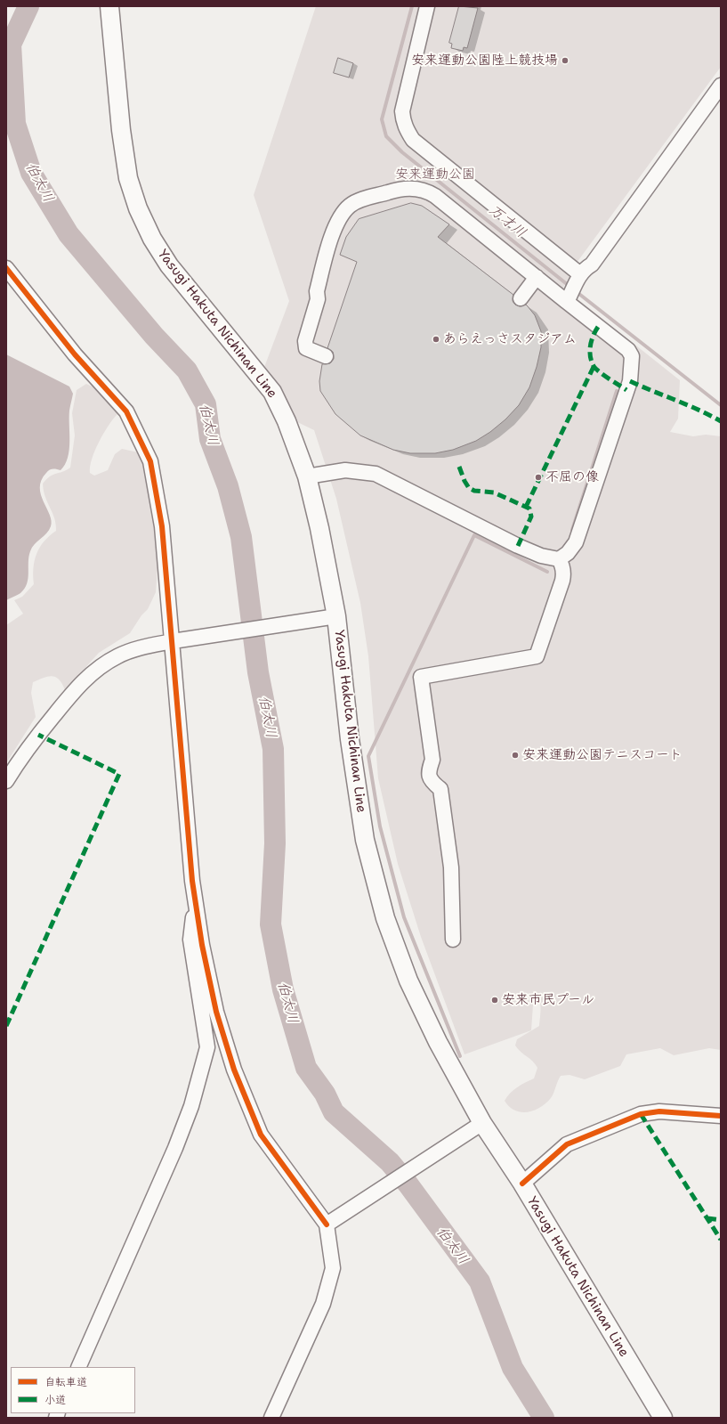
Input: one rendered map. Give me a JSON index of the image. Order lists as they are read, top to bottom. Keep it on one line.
{"streets":{"main road":["Yasugi Hakuta Nichinan Line"]},"water":["伯太川","万才川"],"parks":["安来運動公園"],"places":["安来運動公園陸上競技場","あらえっさスタジアム","不屈の像","安来運動公園テニスコート","安来市民プール"],"legend":["自転車道","小道"]}
